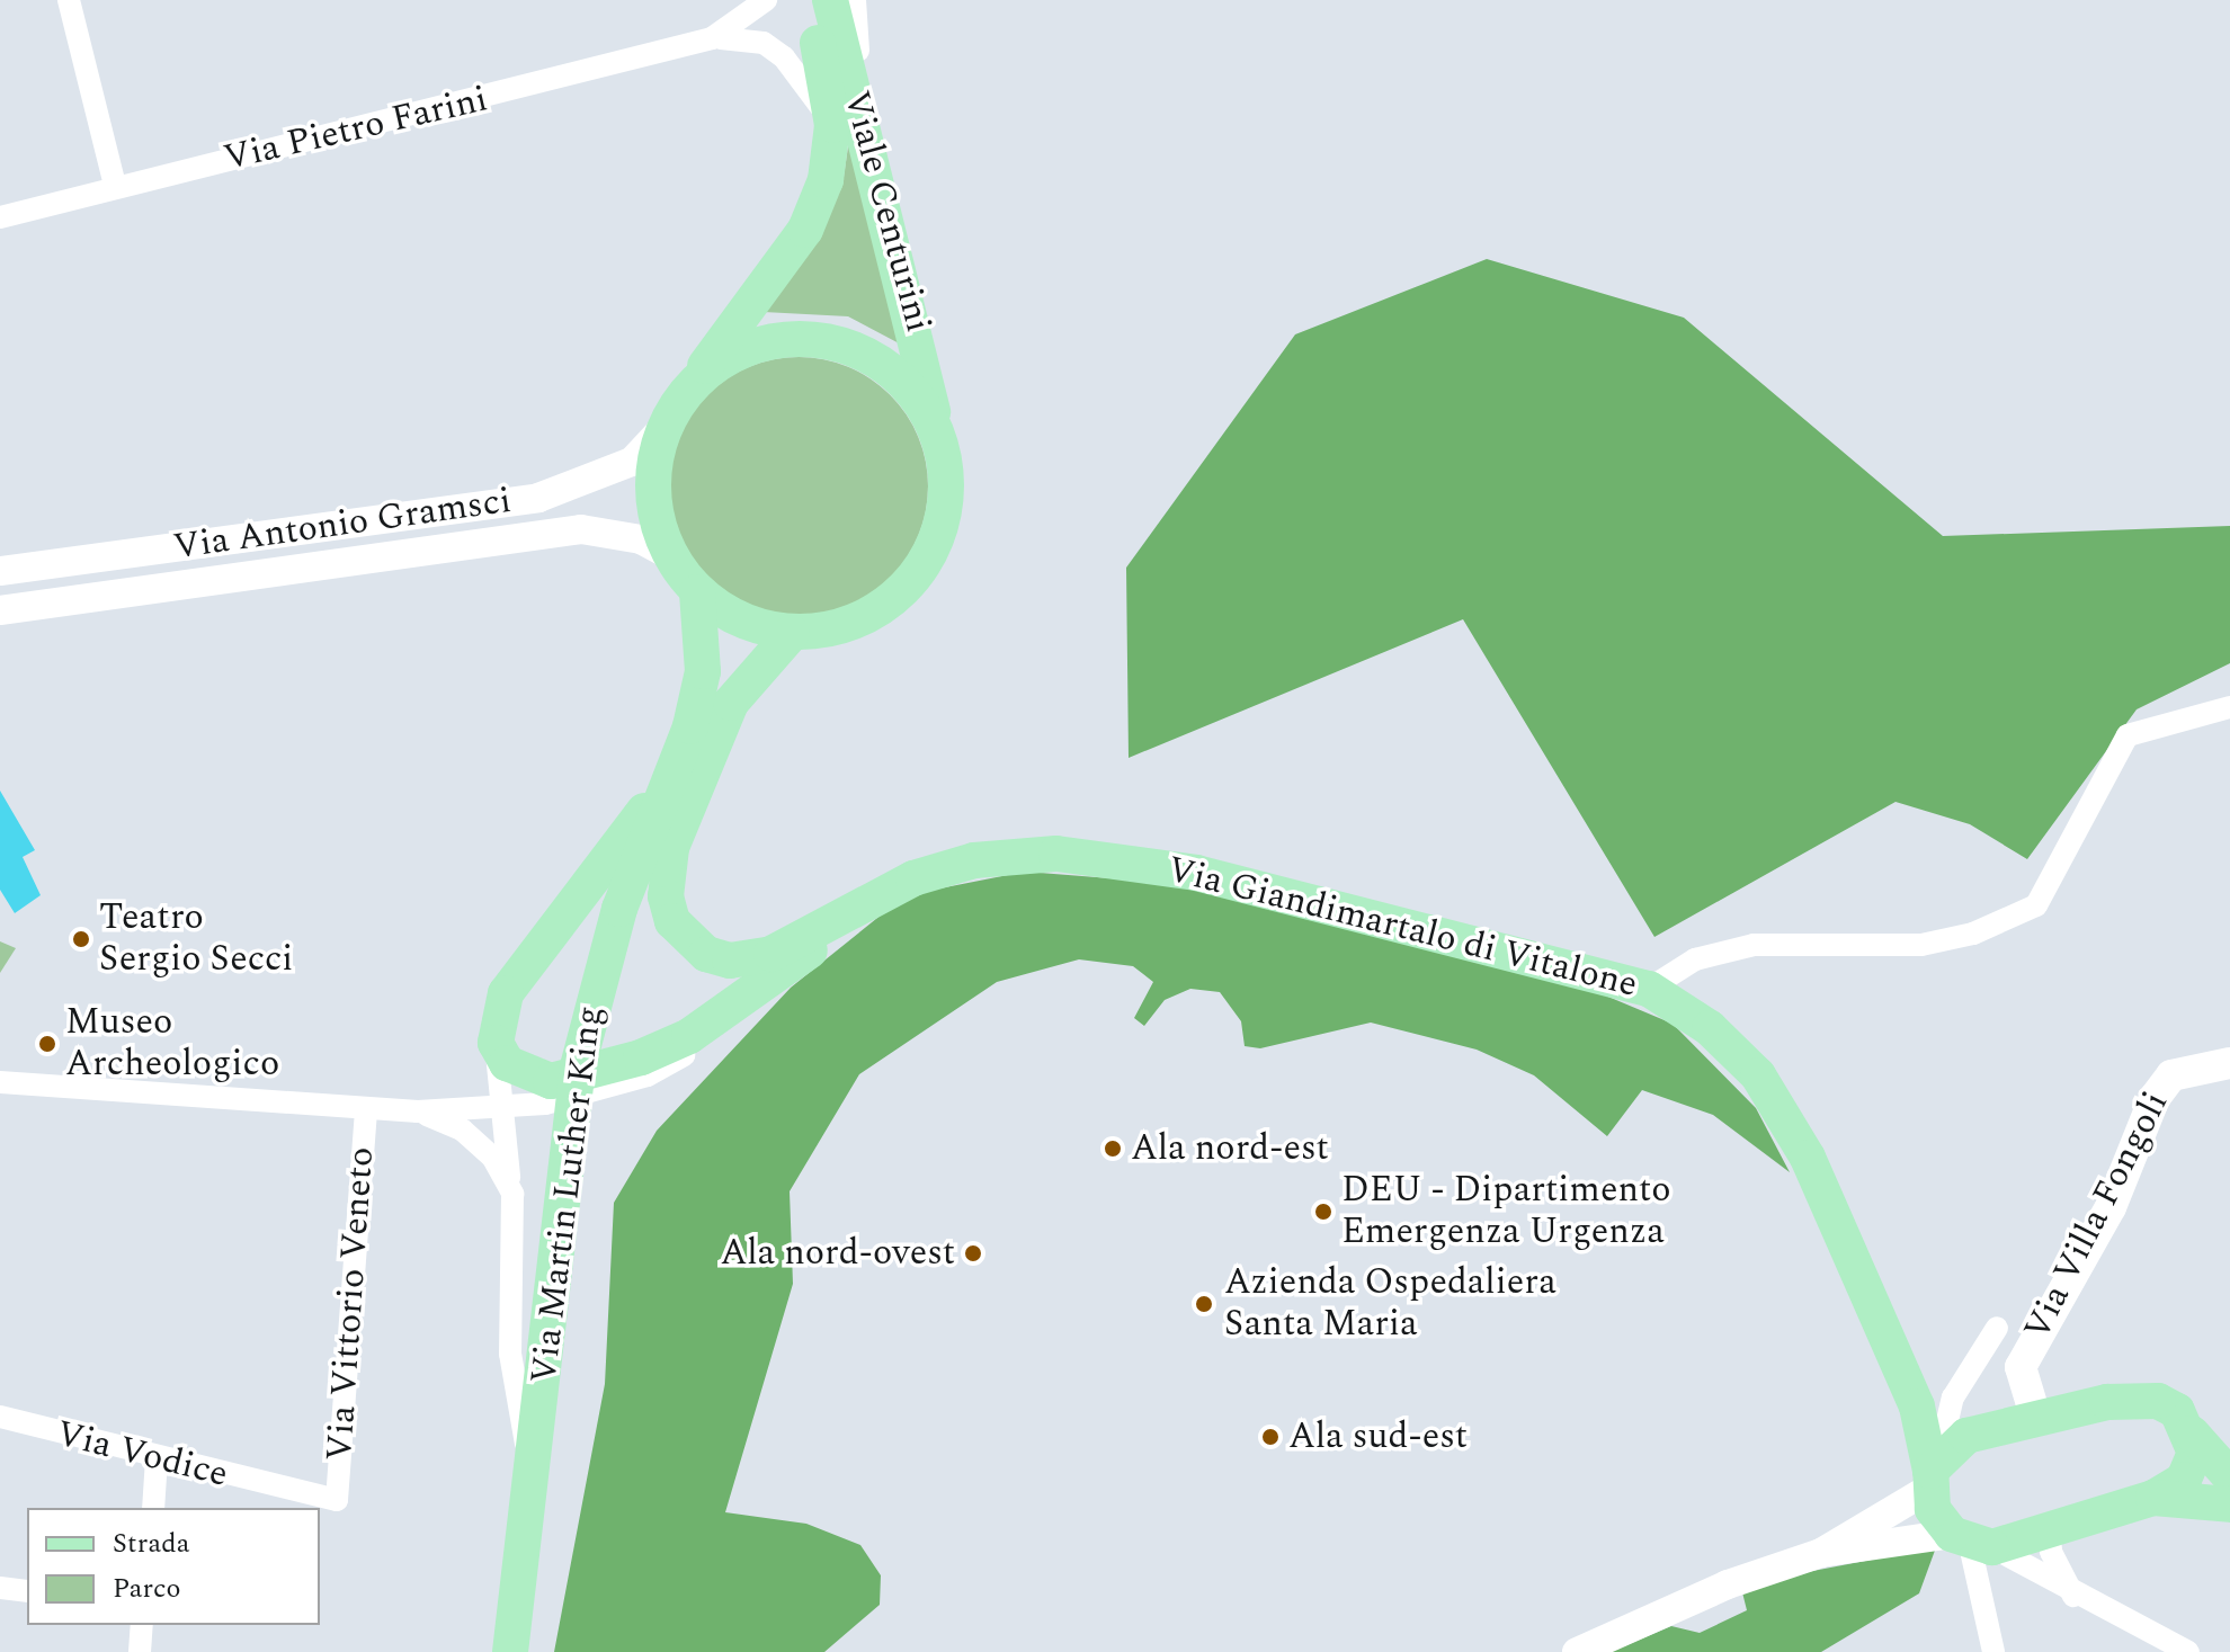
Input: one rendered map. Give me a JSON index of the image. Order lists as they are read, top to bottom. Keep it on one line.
{"streets":{"main road":["Viale Centurini","Via Giandimartalo di Vitalone","Via Martin Luther King","Via Villa Fongoli"],"street":["Via Pietro Farini","Via Antonio Gramsci","Via Vittorio Veneto","Via Vodice"]},"crossings":[["Via Pietro Farini","Viale Centurini"],["Viale Centurini","Via Antonio Gramsci"],["Viale Centurini","Via Martin Luther King"],["Via Antonio Gramsci","Via Martin Luther King"],["Via Vittorio Veneto","Via Vodice"]],"places":["Teatro Sergio Secci","Museo Archeologico","Ala nord-est","DEU - Dipartimento Emergenza Urgenza","Ala nord-ovest","Azienda Ospedaliera Santa Maria","Ala sud-est"],"legend":["Strada","Parco"]}
